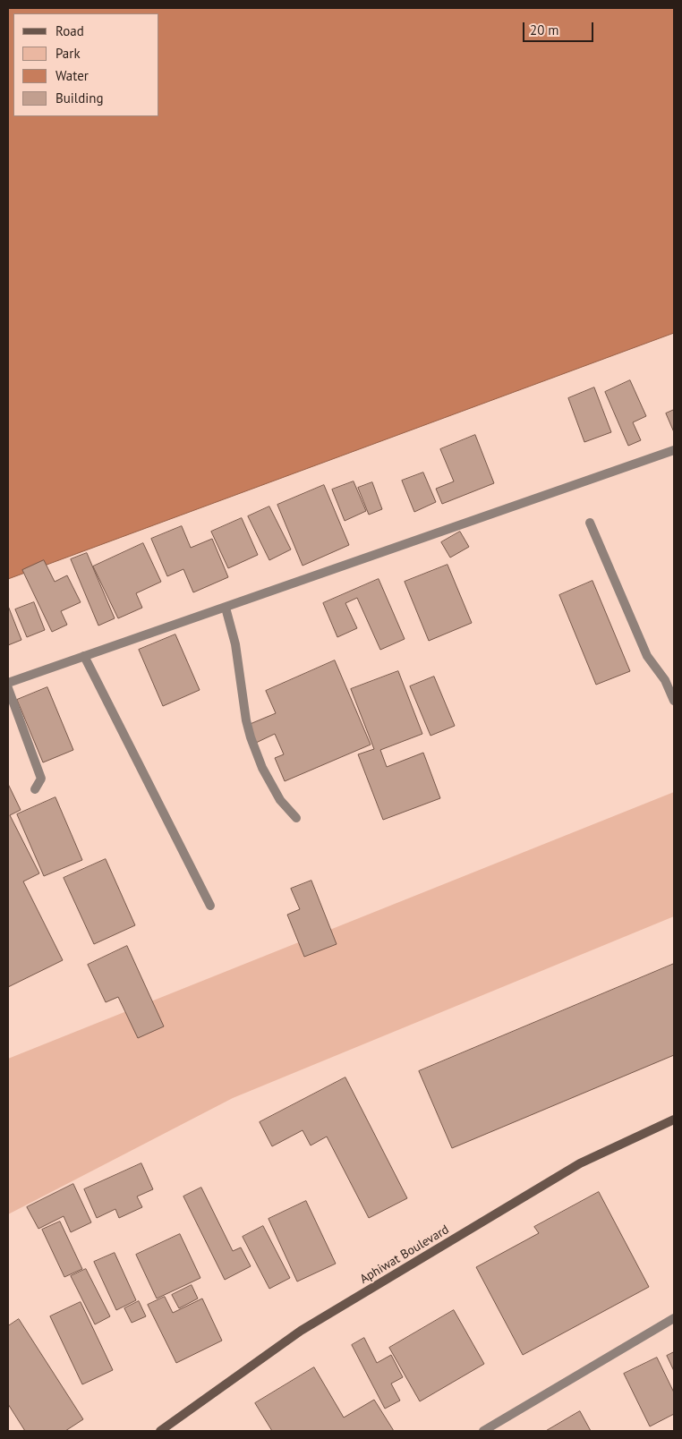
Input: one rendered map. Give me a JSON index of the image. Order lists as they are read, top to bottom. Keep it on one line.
{"streets":{"street":["Aphiwat Boulevard"]},"legend":["Road","Park","Water","Building"],"scale_bar":"20 m"}
